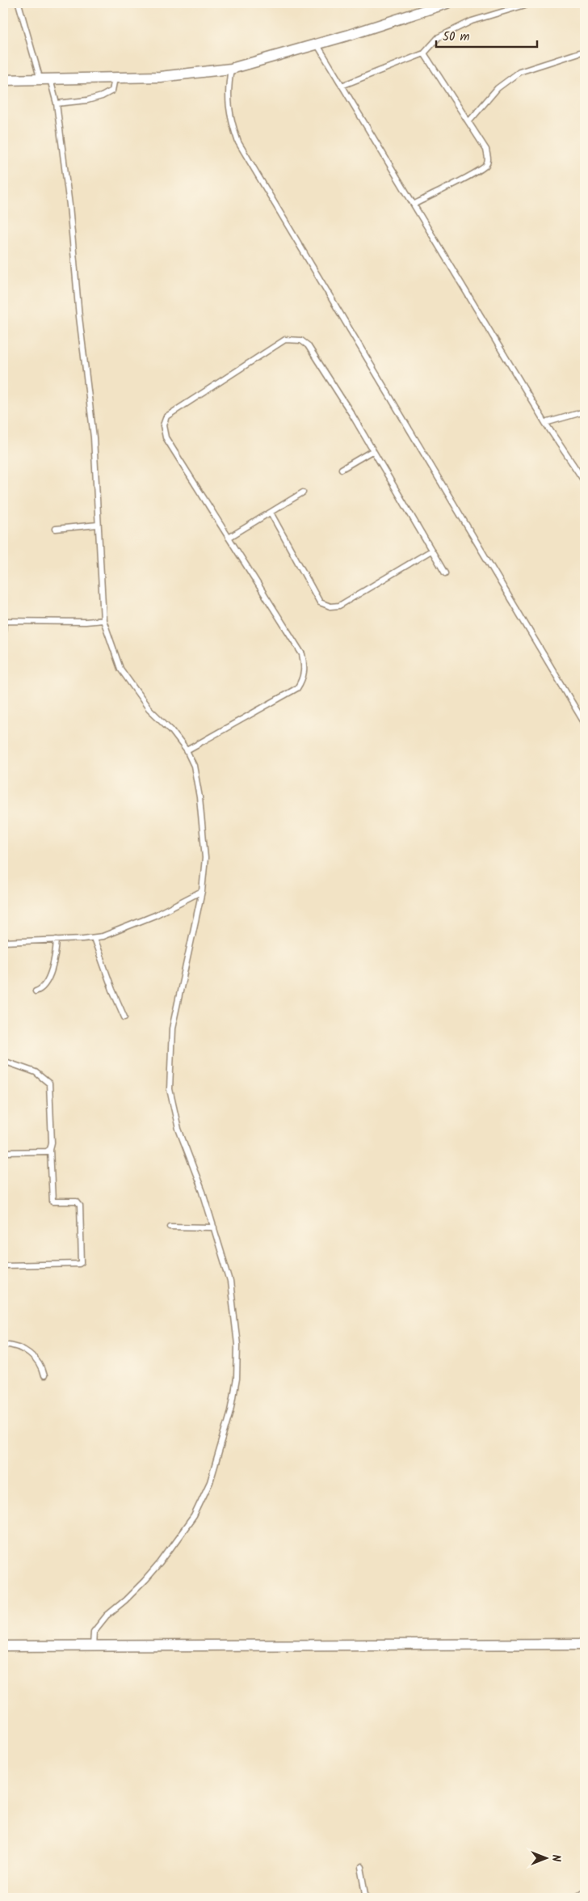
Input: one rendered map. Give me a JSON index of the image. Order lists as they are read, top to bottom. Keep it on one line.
{"scale_bar":"50 m","north":"right"}
